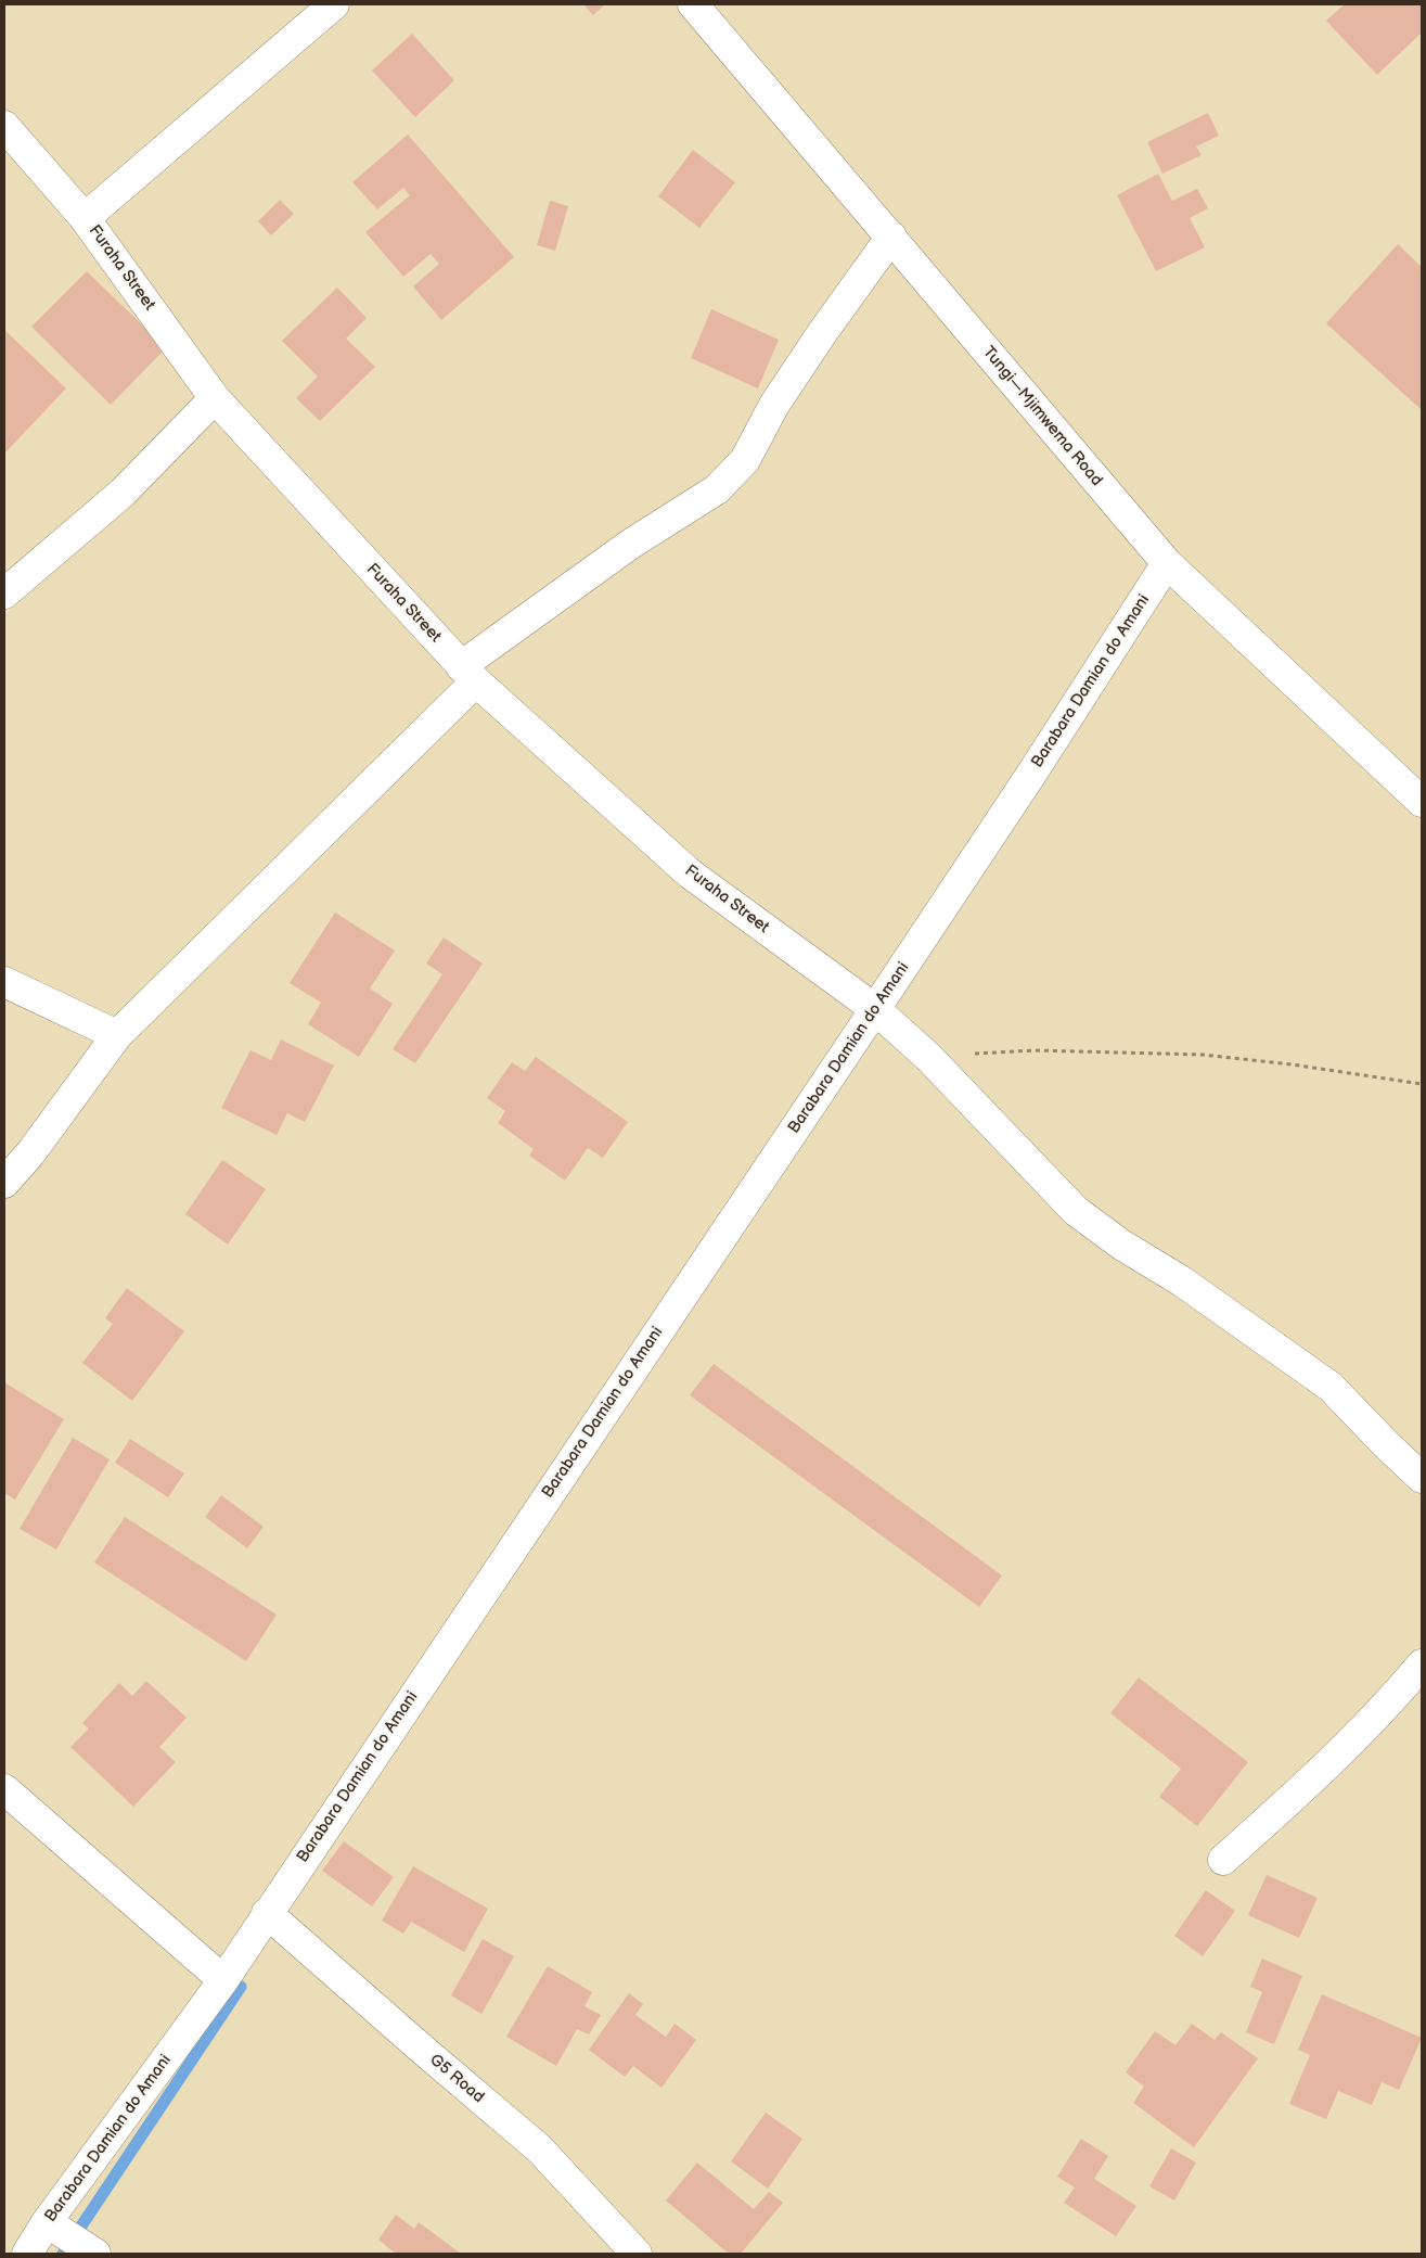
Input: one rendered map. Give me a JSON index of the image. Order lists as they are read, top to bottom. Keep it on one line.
{"streets":{"street":["Furaha Street","Tungi—Mjimwema Road","Barabara Damian do Amani","G5 Road"]},"crossings":[["Furaha Street","Barabara Damian do Amani"],["Tungi—Mjimwema Road","Barabara Damian do Amani"],["Barabara Damian do Amani","G5 Road"]]}
